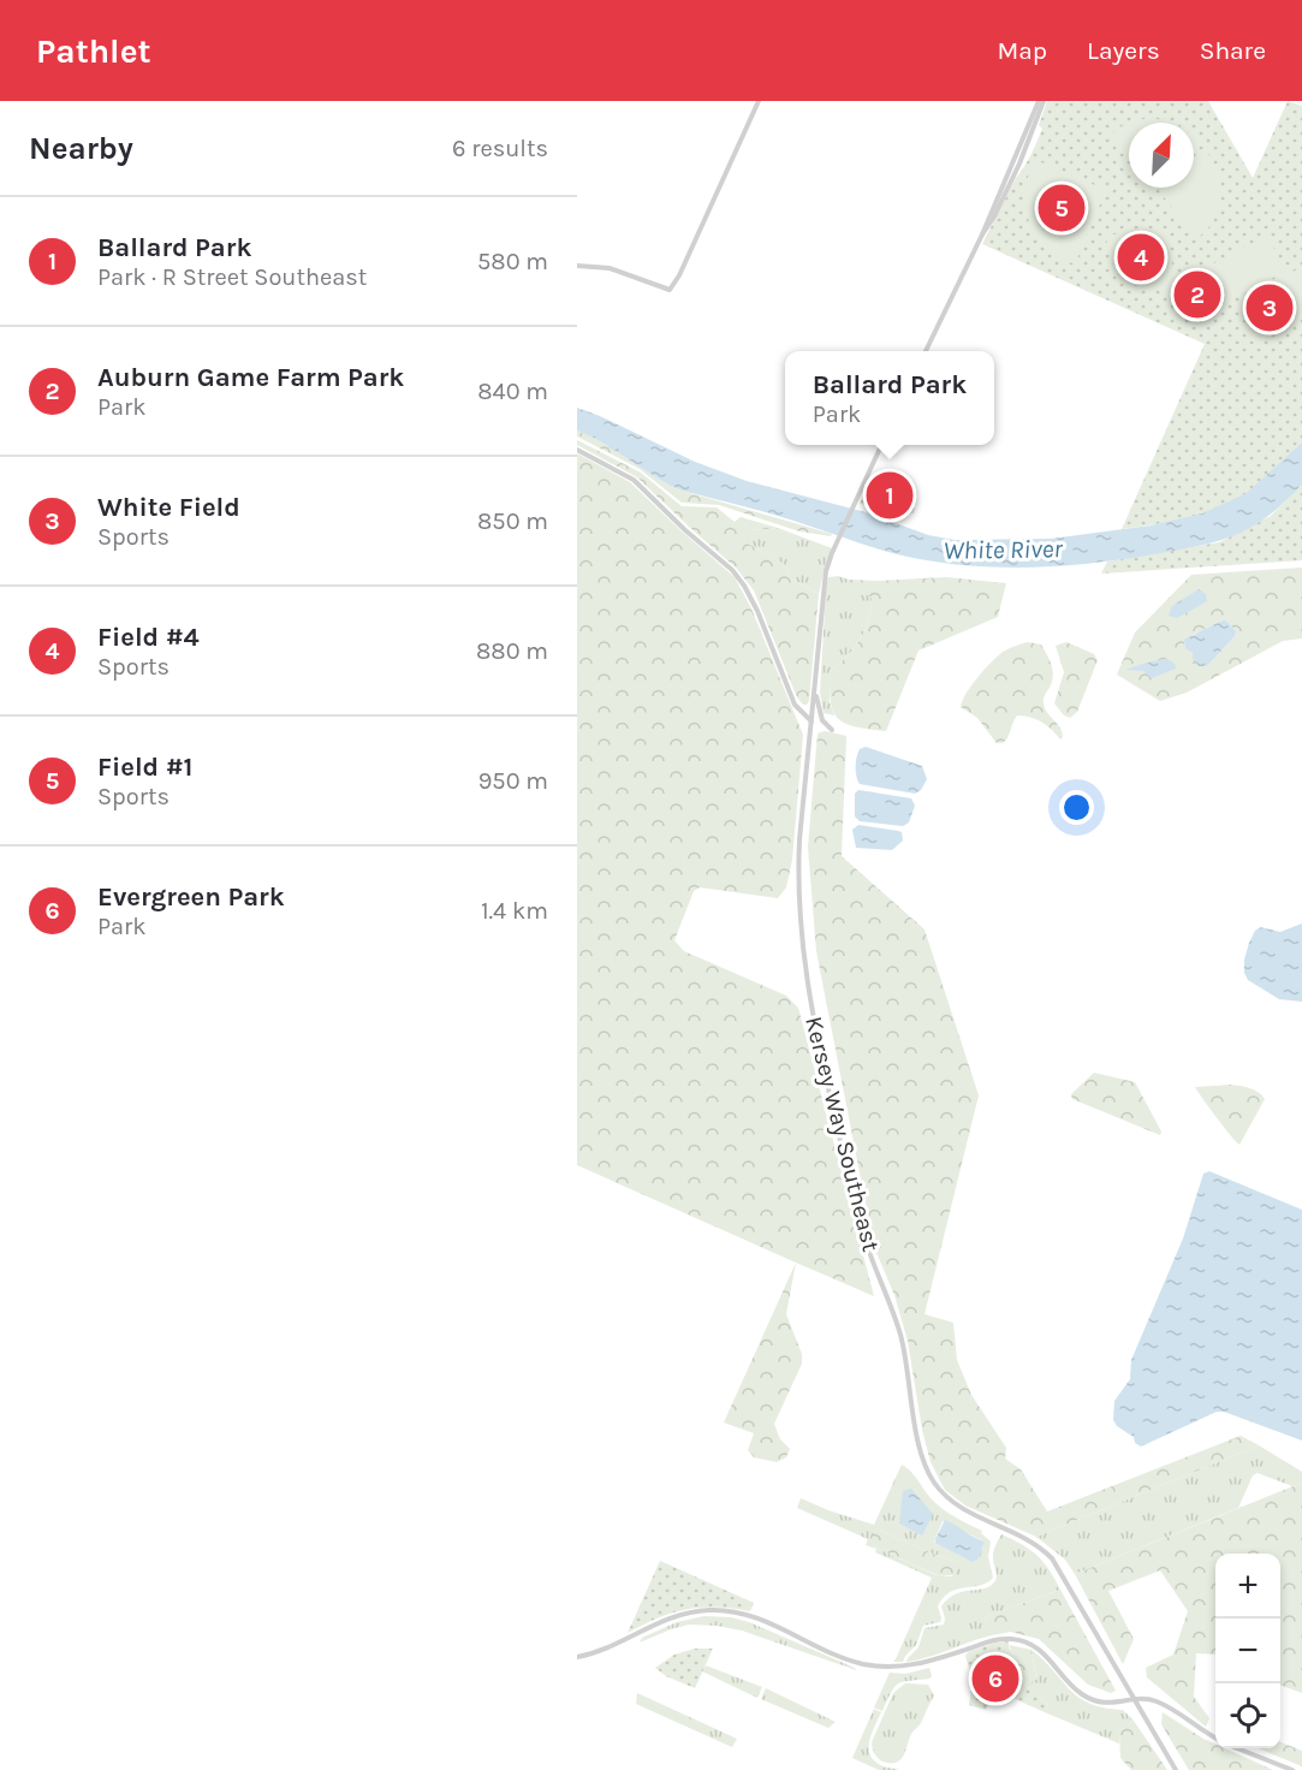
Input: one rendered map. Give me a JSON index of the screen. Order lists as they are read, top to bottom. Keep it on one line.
{"streets":{"street":["Kersey Way Southeast"]},"water":["White River"],"north":"top right","page":{"header":"Pathlet","nav":["Map","Layers","Share"],"heading":["Nearby","6 results"],"pins":["5","4","2","3","1","6"],"list":[{"mark":"1","name":"Ballard Park","note":"Park · R Street Southeast","value":"580 m"},{"mark":"2","name":"Auburn Game Farm Park","note":"Park","value":"840 m"},{"mark":"3","name":"White Field","note":"Sports","value":"850 m"},{"mark":"4","name":"Field #4","note":"Sports","value":"880 m"},{"mark":"5","name":"Field #1","note":"Sports","value":"950 m"},{"mark":"6","name":"Evergreen Park","note":"Park","value":"1.4 km"}],"popup":["Ballard Park","Park"],"map_buttons":["+","−"]}}
